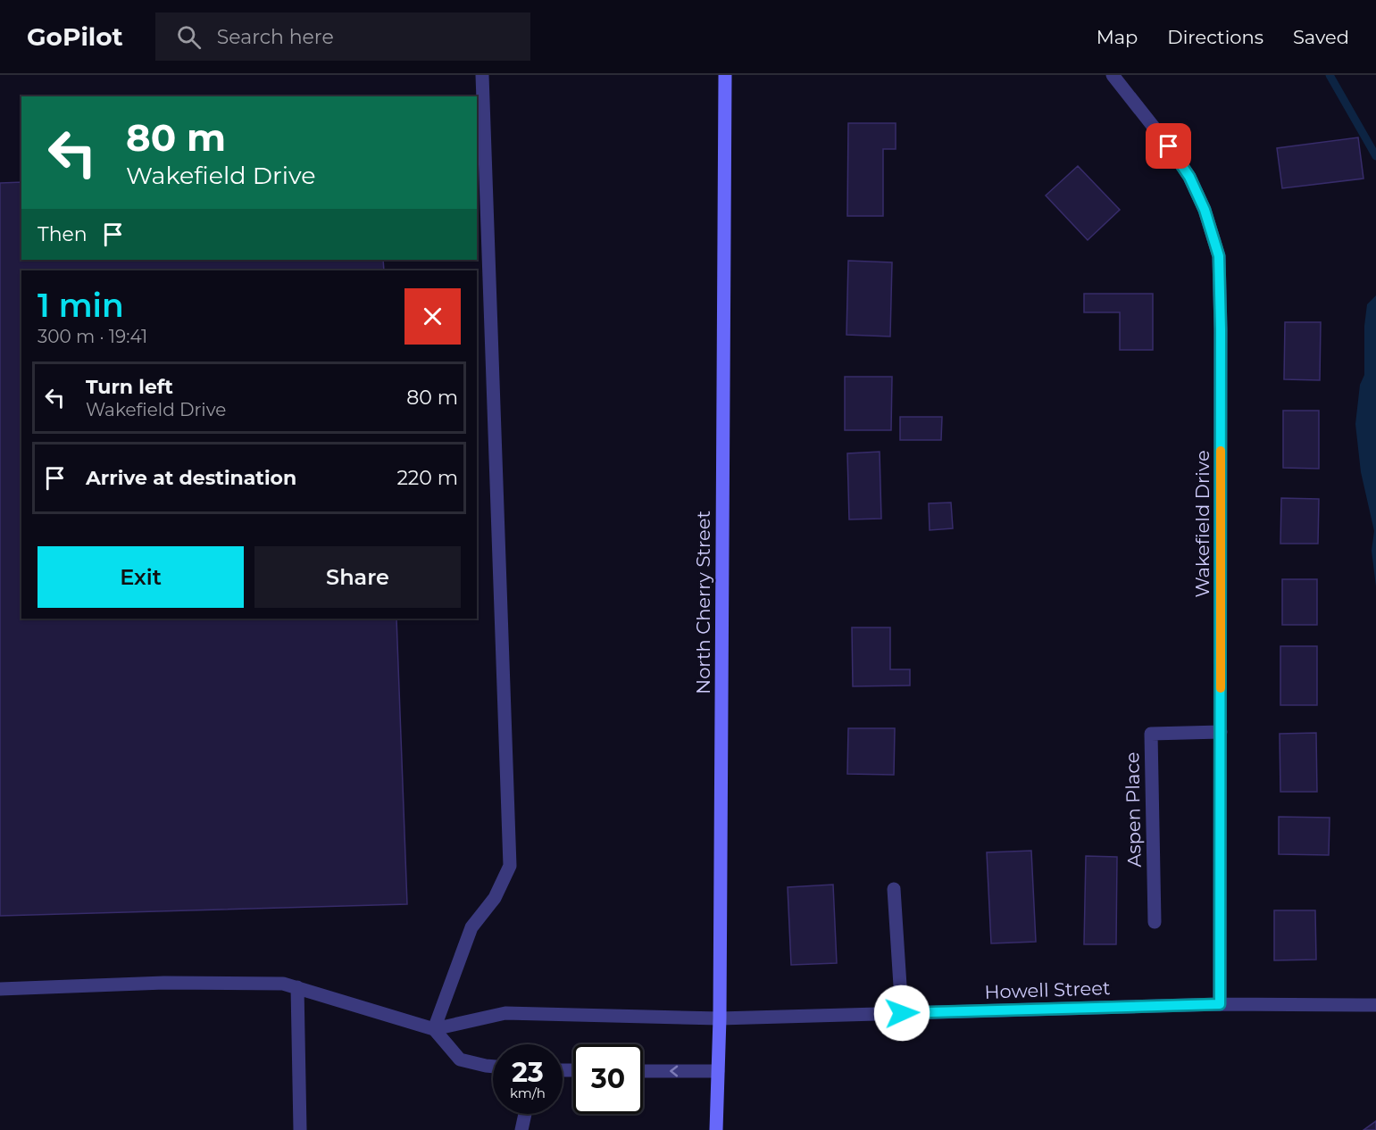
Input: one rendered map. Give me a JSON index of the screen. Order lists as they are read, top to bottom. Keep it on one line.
{"streets":{"main road":["North Cherry Street"],"street":["Wakefield Drive","Aspen Place","Howell Street"]},"crossings":[["Wakefield Drive","Aspen Place"],["Wakefield Drive","Howell Street"],["North Cherry Street","Howell Street"]],"page":{"header":"GoPilot","search":"Search here","nav":["Map","Directions","Saved"],"turn":["80 m","Wakefield Drive"],"then":"Then","heading":["1 min","300 m · 19:41"],"list":[{"name":"Turn left","note":"Wakefield Drive","value":"80 m"},{"name":"Arrive at destination","value":"220 m"}],"buttons":["Exit","Share"],"speed":"23 km/h","limit":"30"}}
